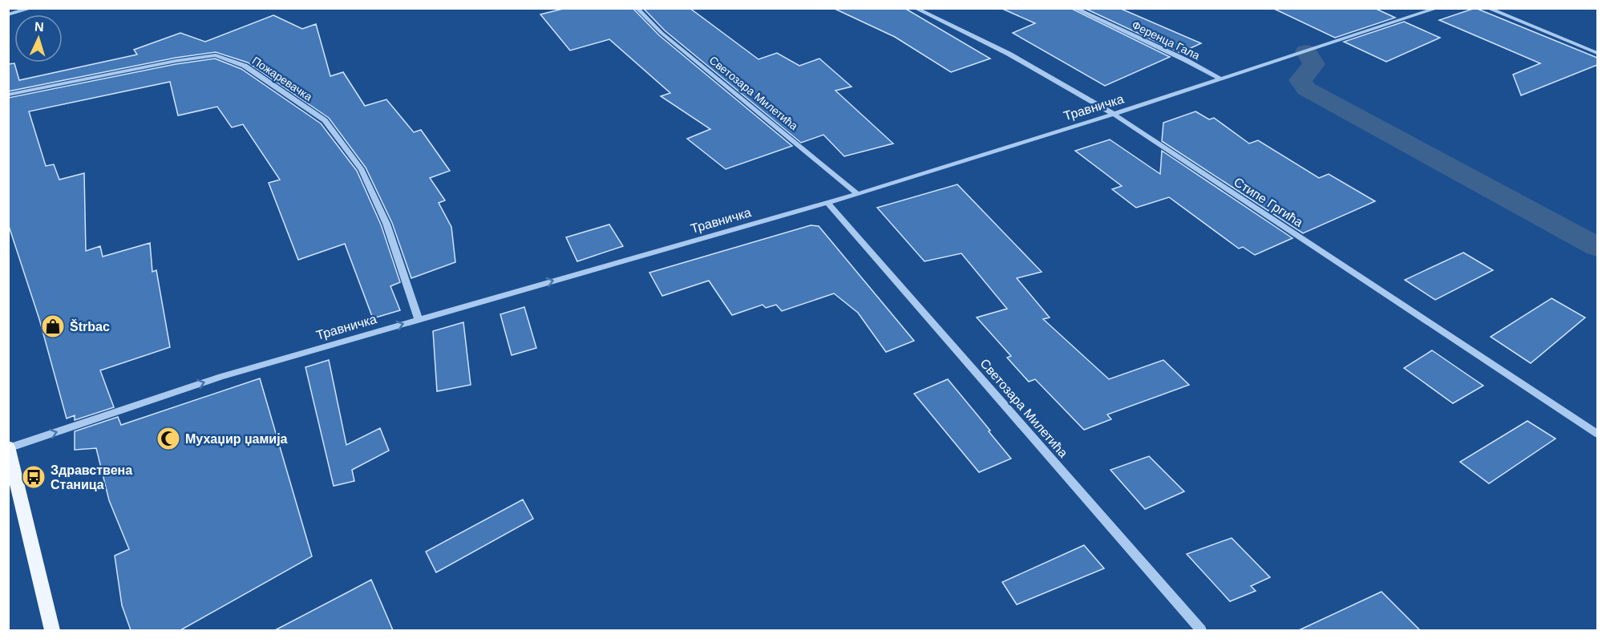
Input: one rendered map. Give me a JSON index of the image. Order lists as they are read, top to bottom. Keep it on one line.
{"streets":{"street":["Ференца Гала","Пожаревачка","Светозара Милетића","Травничка","Стипе Гргића"]},"crossings":[["Ференца Гала","Травничка"],["Пожаревачка","Травничка"],["Светозара Милетића","Травничка"],["Травничка","Стипе Гргића"]],"one_way":["Травничка"],"places":{"shop":["Štrbac"],"mosque":["Мухаџир џамија"],"bus stop":["Здравствена Станица"]},"north":"top"}
